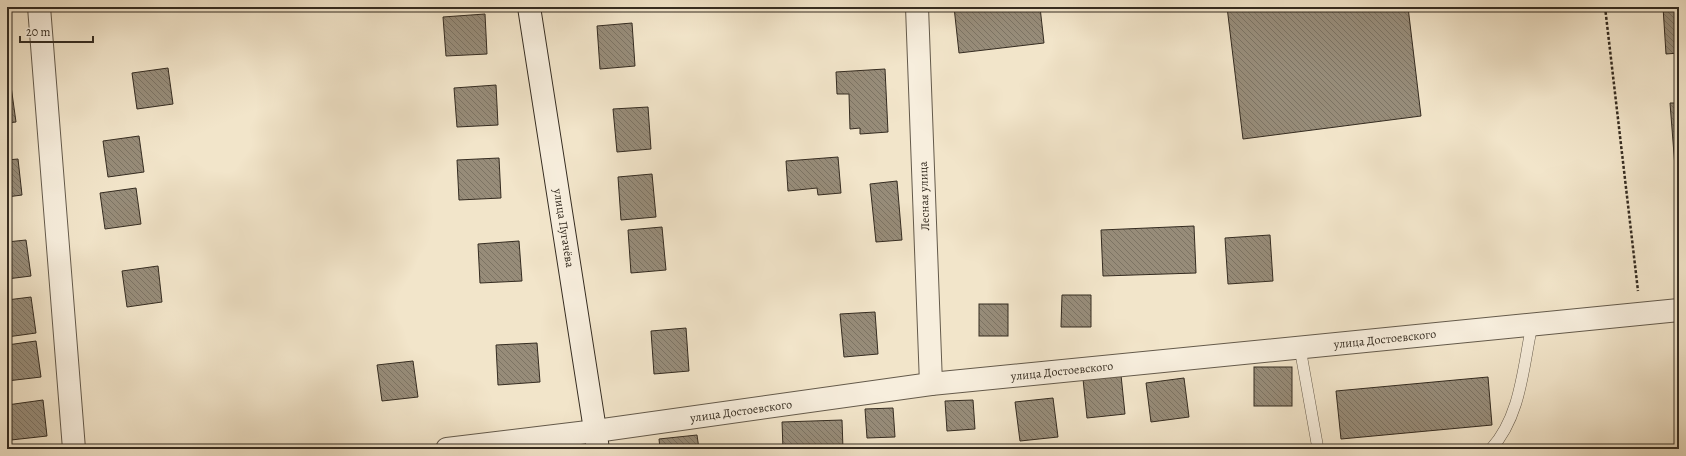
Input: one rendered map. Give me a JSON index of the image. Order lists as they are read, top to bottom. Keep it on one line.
{"streets":{"street":["Лесная улица","улица Пугачёва","улица Достоевского"]},"crossings":[["Лесная улица","улица Достоевского"],["улица Пугачёва","улица Достоевского"]],"scale_bar":"20 m"}
